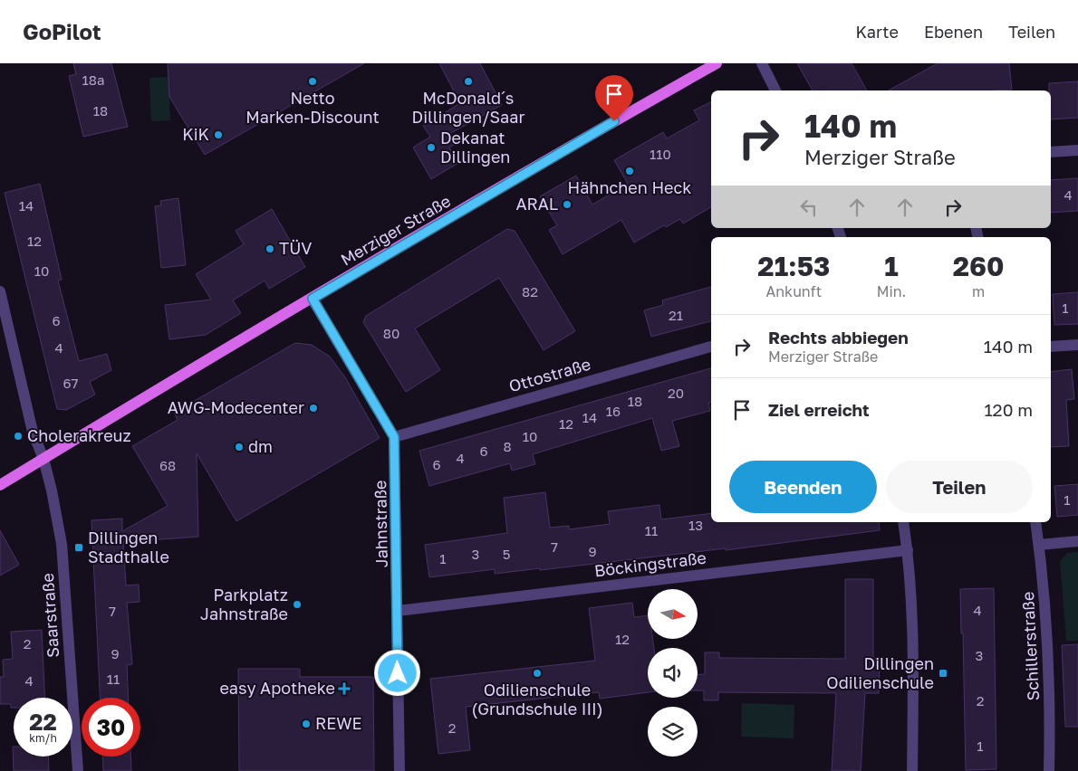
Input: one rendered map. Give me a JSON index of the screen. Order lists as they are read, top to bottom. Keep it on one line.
{"streets":{"main road":["Merziger Straße"],"street":["Ottostraße","Jahnstraße","Böckingstraße","Saarstraße","Schillerstraße"]},"crossings":[["Merziger Straße","Jahnstraße"],["Merziger Straße","Saarstraße"],["Ottostraße","Jahnstraße"],["Jahnstraße","Böckingstraße"]],"places":{"other":["Netto Marken-Discount","McDonald´s Dillingen/Saar","KiK","Dekanat Dillingen","Hähnchen Heck","ARAL","TÜV","AWG-Modecenter","Cholerakreuz","dm","Parkplatz Jahnstraße","Odilienschule (Grundschule III)","REWE"],"transit":["Dillingen Stadthalle","Dillingen Odilienschule"],"health":["easy Apotheke"]},"house_numbers":["18a","18","110","4","14","12","10","82","1","21","6","80","4","67","20","18","16","14","12","10","8","6","4","6","68","1","13","11","7","9","3","5","1","4","7","12","2","9","3","11","4","2","2","1"],"north":"right","page":{"header":"GoPilot","nav":["Karte","Ebenen","Teilen"],"turn":["140 m","Merziger Straße"],"eta":["21:53","Ankunft","1","Min.","260","m"],"list":[{"name":"Rechts abbiegen","note":"Merziger Straße","value":"140 m"},{"name":"Ziel erreicht","value":"120 m"}],"buttons":["Beenden","Teilen"],"speed":"22 km/h","limit":"30"}}
